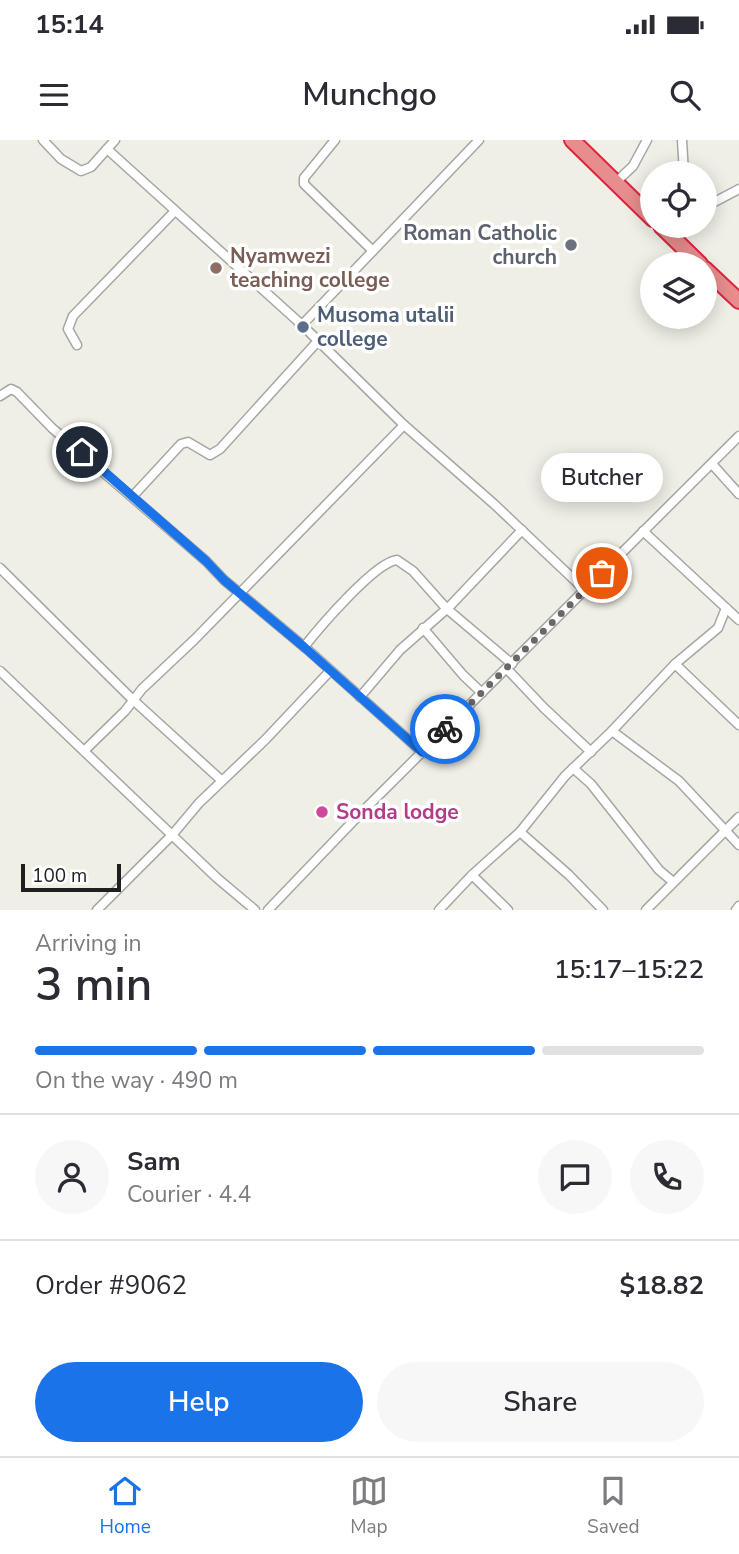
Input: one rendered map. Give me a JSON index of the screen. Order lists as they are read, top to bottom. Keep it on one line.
{"places":["Roman Catholic church","Nyamwezi teaching college","Musoma utalii college","Butcher","Sonda lodge"],"scale_bar":"100 m","page":{"status":"15:14","header":"Munchgo","bubble":"Butcher","scale":"100 m","heading":["3 min","Arriving in","15:17–15:22"],"panel":["Sam","Courier · 4.4","Order #9062","$18.82"],"bar":"On the way · 490 m","buttons":["Help","Share"],"tabs":["Home","Map","Saved"]}}
